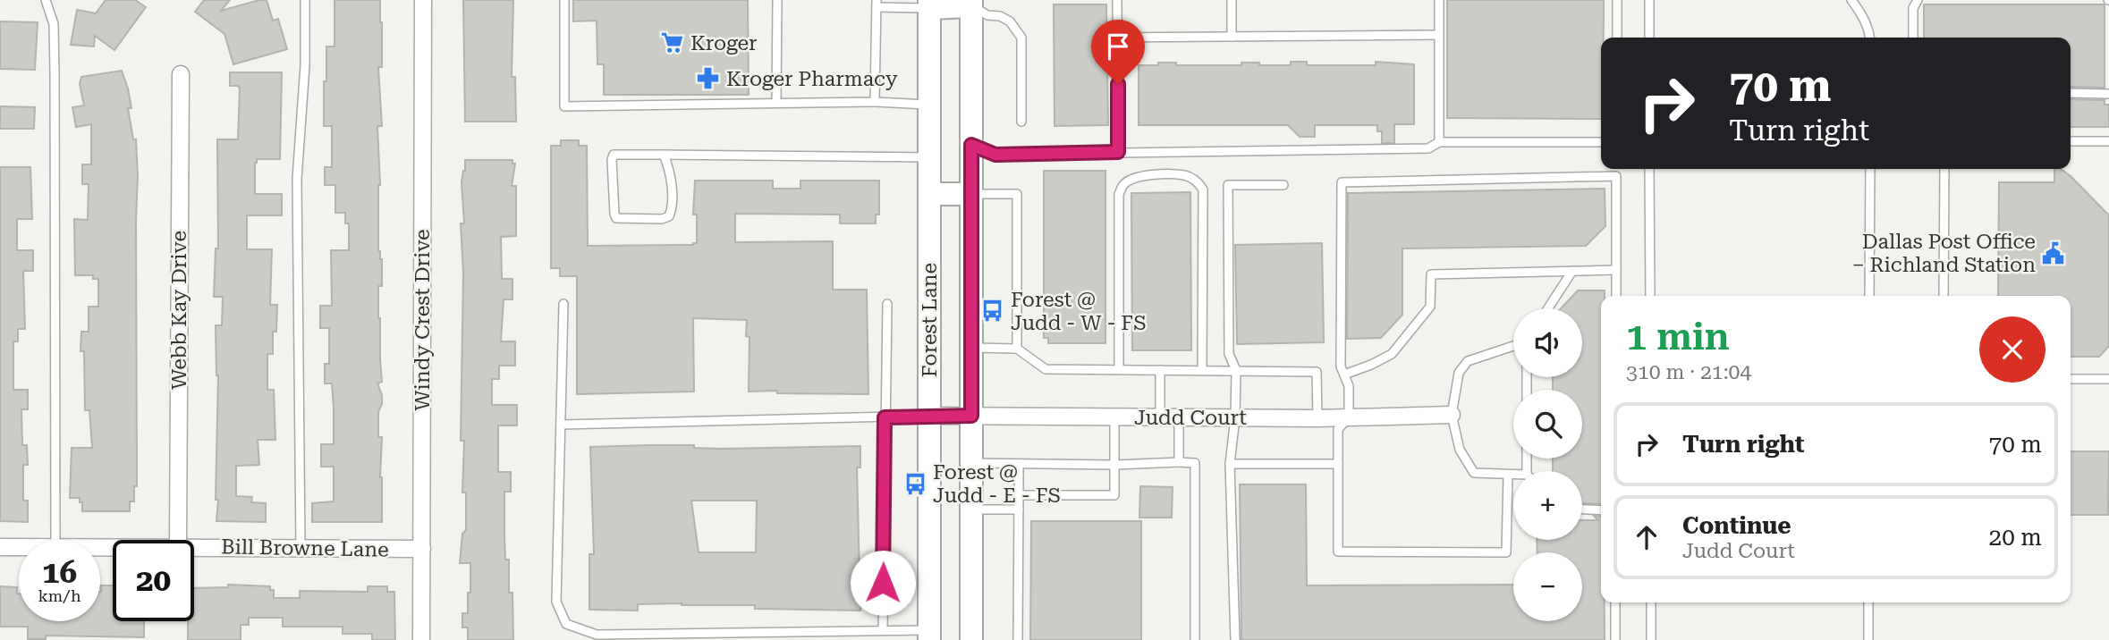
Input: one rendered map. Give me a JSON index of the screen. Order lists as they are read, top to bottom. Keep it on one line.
{"streets":{"main road":["Forest Lane"],"street":["Webb Kay Drive","Windy Crest Drive","Judd Court","Bill Browne Lane"]},"crossings":[["Windy Crest Drive","Bill Browne Lane"],["Forest Lane","Judd Court"]],"places":{"supermarket":["Kroger"],"pharmacy":["Kroger Pharmacy"],"public building":["Dallas Post Office – Richland Station"],"bus stop":["Forest @ Judd - W - FS","Forest @ Judd - E - FS"]},"page":{"turn":["70 m","Turn right"],"heading":["1 min","310 m · 21:04"],"map_buttons":["+","−"],"list":[{"name":"Turn right","value":"70 m"},{"name":"Continue","note":"Judd Court","value":"20 m"}],"speed":"16 km/h","limit":"20"}}
